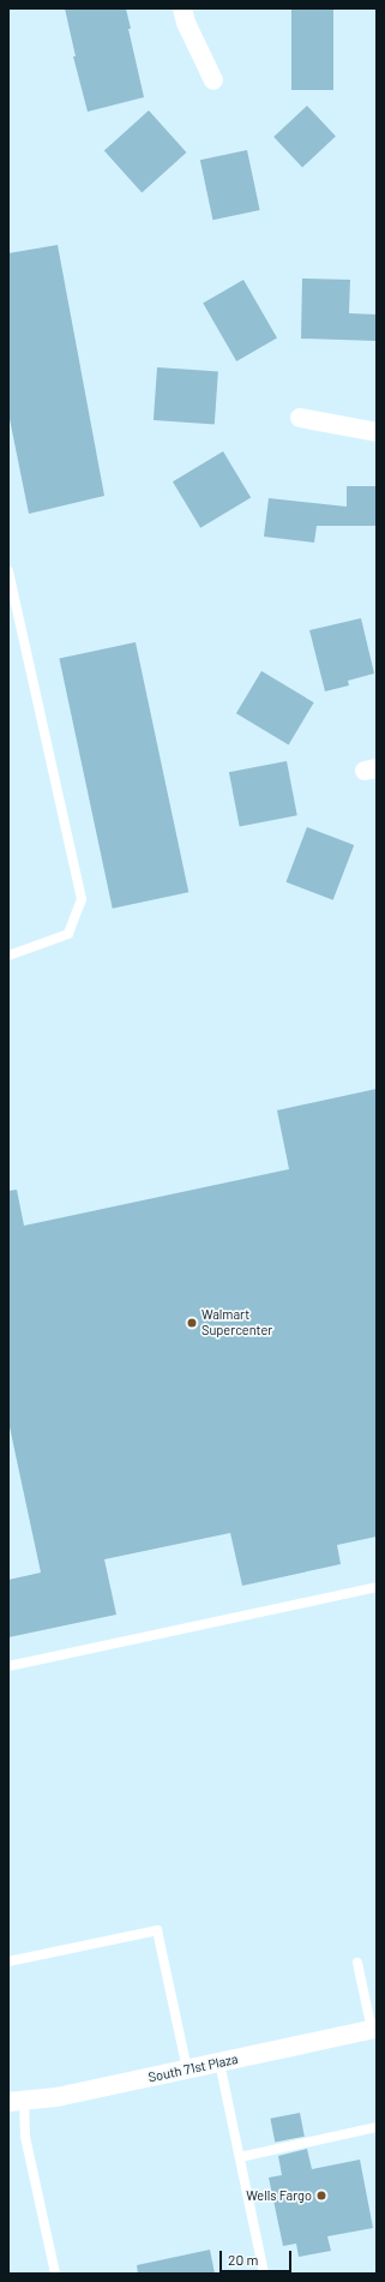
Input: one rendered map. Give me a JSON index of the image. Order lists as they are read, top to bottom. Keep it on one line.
{"streets":{"street":["South 71st Plaza"]},"places":["Walmart Supercenter","Wells Fargo"],"scale_bar":"20 m"}
